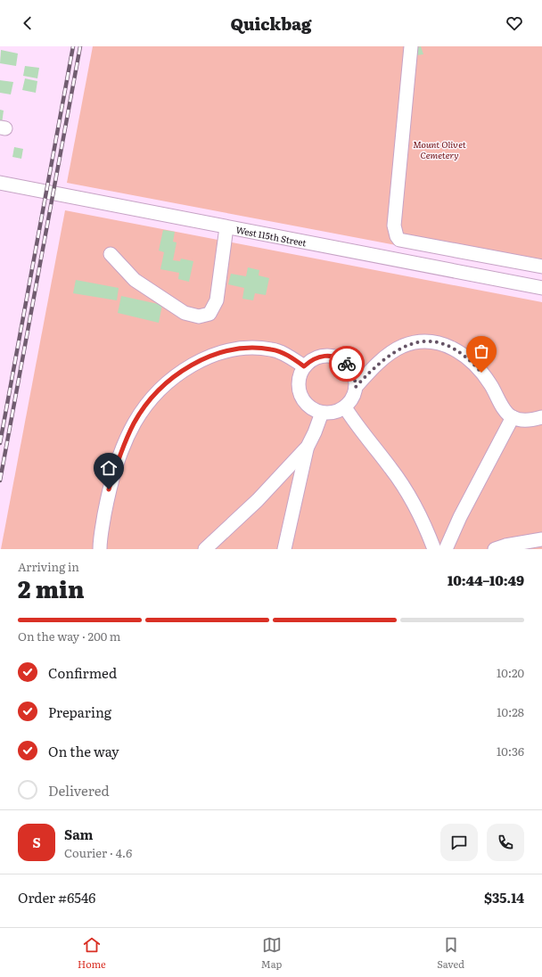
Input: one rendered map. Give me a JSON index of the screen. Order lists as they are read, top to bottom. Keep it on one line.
{"streets":{"street":["West 115th Street"]},"parks":["Mount Olivet Cemetery"],"page":{"header":"Quickbag","heading":["2 min","Arriving in","10:44–10:49"],"panel":["Sam","Courier · 4.6","Order #6546","$35.14"],"bar":"On the way · 200 m","list":[["Confirmed","10:20"],["Preparing","10:28"],["On the way","10:36"],"Delivered"],"round":"S","tabs":["Home","Map","Saved"]}}
